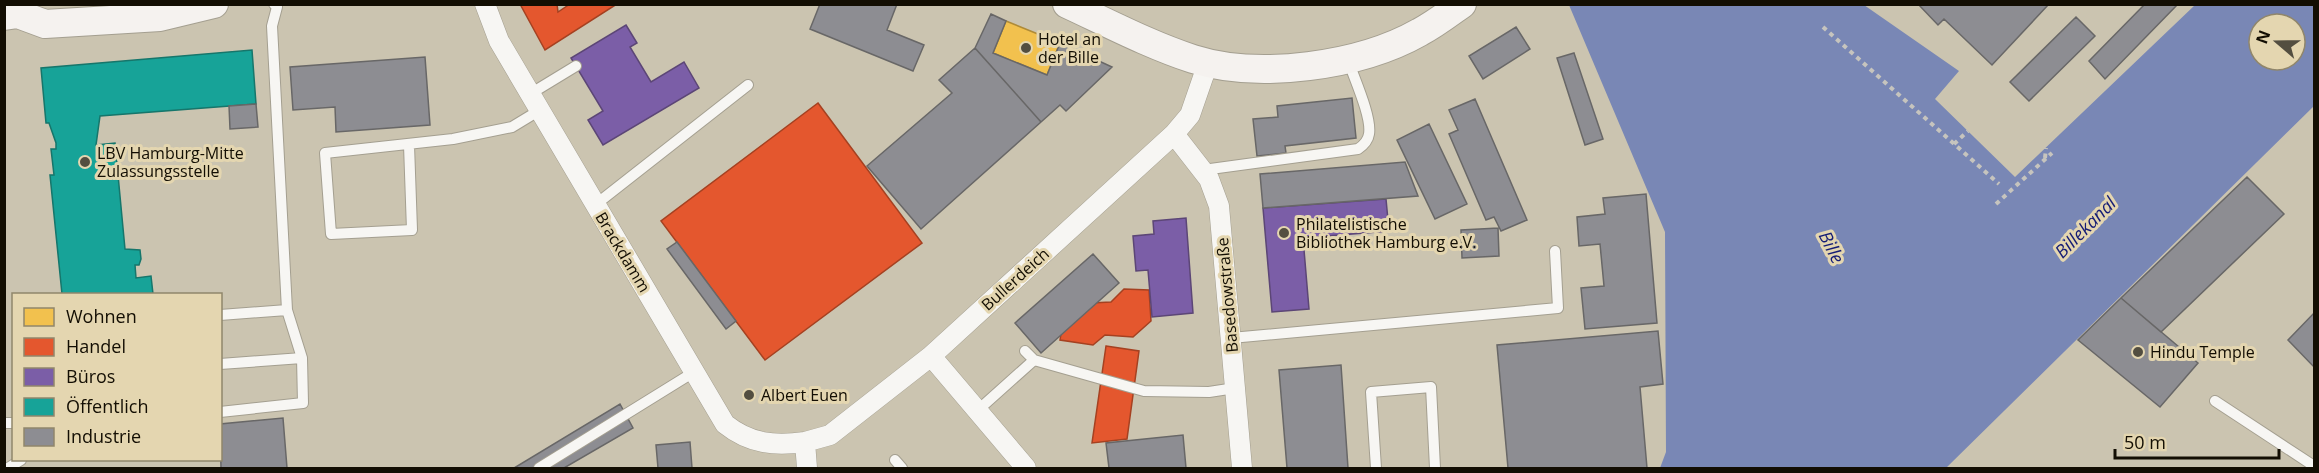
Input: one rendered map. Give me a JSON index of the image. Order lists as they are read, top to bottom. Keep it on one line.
{"streets":{"street":["Brackdamm","Bullerdeich","Basedowstraße"]},"crossings":[["Brackdamm","Bullerdeich"],["Bullerdeich","Basedowstraße"]],"water":["Billekanal","Bille"],"places":["Hotel an der Bille","LBV Hamburg-Mitte Zulassungsstelle","Philatelistische Bibliothek Hamburg e.V.","Hindu Temple","Albert Euen"],"legend":["Wohnen","Handel","Büros","Öffentlich","Industrie"],"scale_bar":"50 m","north":"left"}
